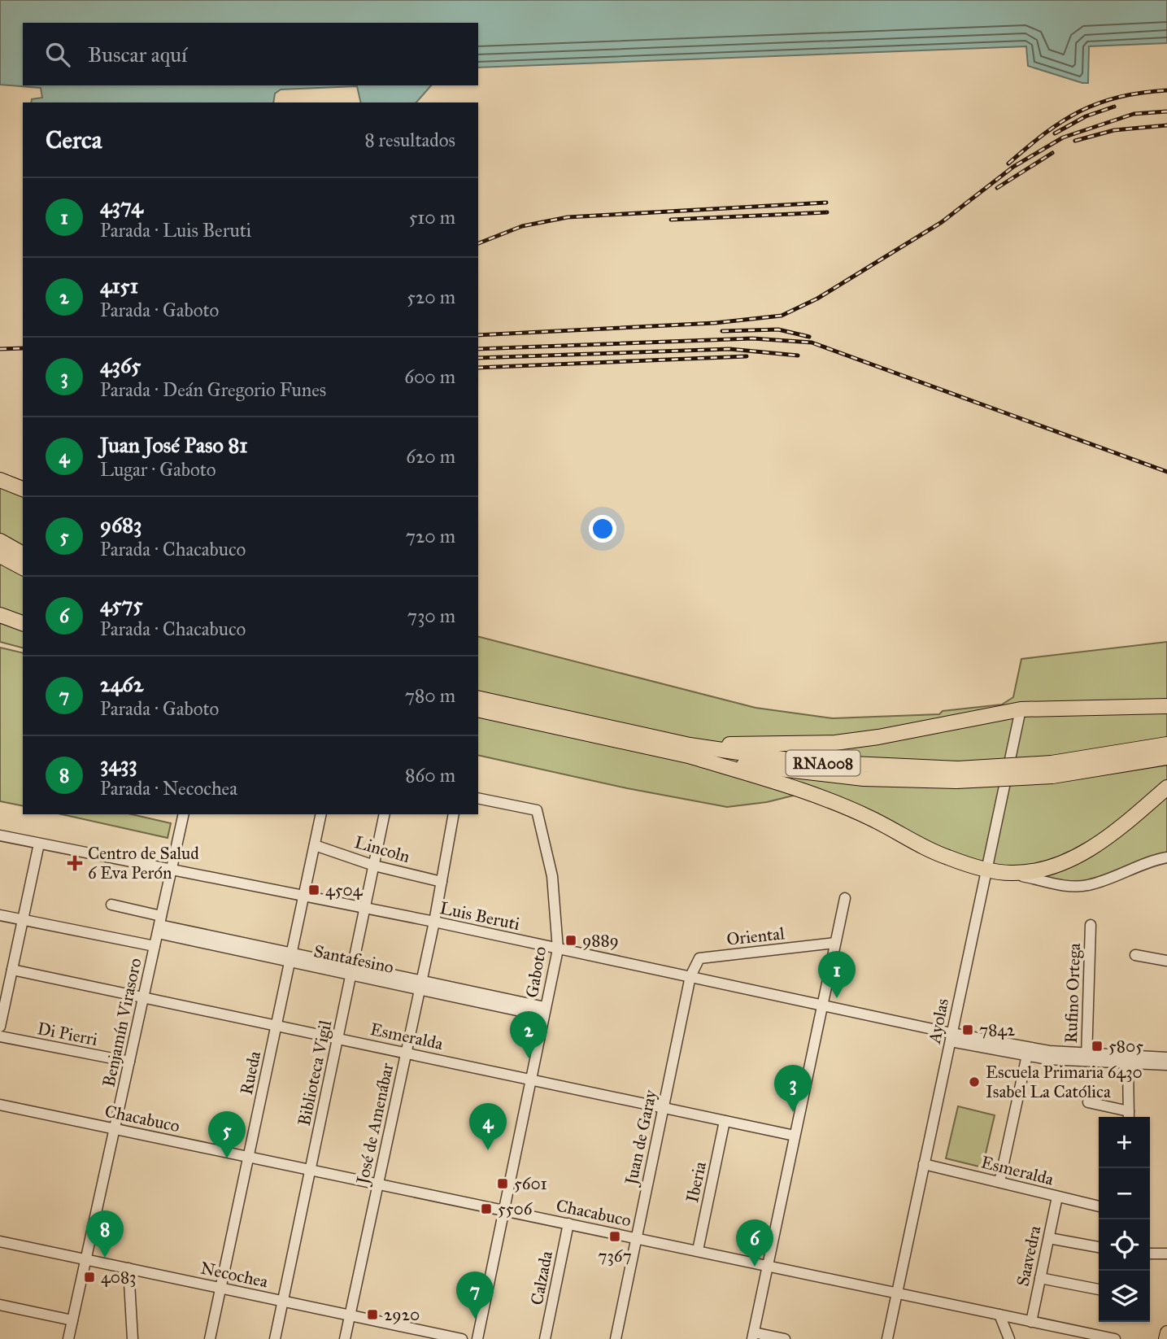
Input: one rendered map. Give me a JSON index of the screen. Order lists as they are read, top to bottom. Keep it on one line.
{"streets":{"highway":["RNA008"],"street":["Lincoln","Luis Beruti","Oriental","Santafesino","Gaboto","Rufino Ortega","Ayolas","Benjamín Virasoro","Di Pierri","Esmeralda","Rueda","Biblioteca Vigil","Chacabuco","José de Amenábar","Juan de Garay","Iberia","Saavedra","Necochea","Calzada"]},"crossings":[["RNA008","Ayolas"],["Lincoln","Rueda"],["Lincoln","Biblioteca Vigil"],["Lincoln","José de Amenábar"],["Luis Beruti","Oriental"],["Luis Beruti","Gaboto"],["Luis Beruti","Ayolas"],["Luis Beruti","Benjamín Virasoro"],["Luis Beruti","Rueda"],["Luis Beruti","Biblioteca Vigil"],["Luis Beruti","José de Amenábar"],["Luis Beruti","Juan de Garay"],["Oriental","Juan de Garay"],["Santafesino","Gaboto"],["Santafesino","Benjamín Virasoro"],["Santafesino","Rueda"],["Santafesino","Biblioteca Vigil"],["Santafesino","José de Amenábar"],["Gaboto","Esmeralda"],["Gaboto","Chacabuco"],["Ayolas","Esmeralda"],["Ayolas","Chacabuco"],["Benjamín Virasoro","Di Pierri"],["Benjamín Virasoro","Esmeralda"],["Benjamín Virasoro","Chacabuco"],["Benjamín Virasoro","Necochea"],["Esmeralda","Rueda"],["Esmeralda","Biblioteca Vigil"],["Esmeralda","José de Amenábar"],["Esmeralda","Juan de Garay"],["Esmeralda","Iberia"],["Esmeralda","Saavedra"],["Rueda","Chacabuco"],["Rueda","Necochea"],["Biblioteca Vigil","Chacabuco"],["Biblioteca Vigil","Necochea"],["Chacabuco","José de Amenábar"],["Chacabuco","Juan de Garay"],["Chacabuco","Iberia"],["Chacabuco","Saavedra"],["Chacabuco","Calzada"],["José de Amenábar","Necochea"]],"places":{"health":["Centro de Salud 6 Eva Perón"],"transit":["4504","9889","7842","5805","5601","5506","7367","4083","2920"],"other":["Escuela Primaria 6430 Isabel La Católica"]},"page":{"search":"Buscar aquí","heading":["Cerca","8 resultados"],"list":[{"mark":"1","name":"4374","note":"Parada · Luis Beruti","value":"510 m"},{"mark":"2","name":"4151","note":"Parada · Gaboto","value":"520 m"},{"mark":"3","name":"4365","note":"Parada · Deán Gregorio Funes","value":"600 m"},{"mark":"4","name":"Juan José Paso 81","note":"Lugar · Gaboto","value":"620 m"},{"mark":"5","name":"9683","note":"Parada · Chacabuco","value":"720 m"},{"mark":"6","name":"4575","note":"Parada · Chacabuco","value":"730 m"},{"mark":"7","name":"2462","note":"Parada · Gaboto","value":"780 m"},{"mark":"8","name":"3433","note":"Parada · Necochea","value":"860 m"}],"pins":["1","2","3","4","5","8","6","7"],"map_buttons":["+","−"]}}
